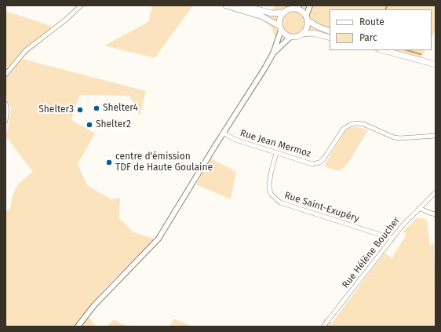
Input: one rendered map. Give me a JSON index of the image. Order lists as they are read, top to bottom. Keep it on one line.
{"streets":{"street":["Rue Jean Mermoz","Rue Saint-Exupéry","Rue Hélène Boucher"]},"crossings":[["Rue Jean Mermoz","Rue Saint-Exupéry"],["Rue Saint-Exupéry","Rue Hélène Boucher"]],"places":["Shelter4","Shelter3","Shelter2","centre d'émission TDF de Haute Goulaine"],"legend":["Route","Parc"]}
